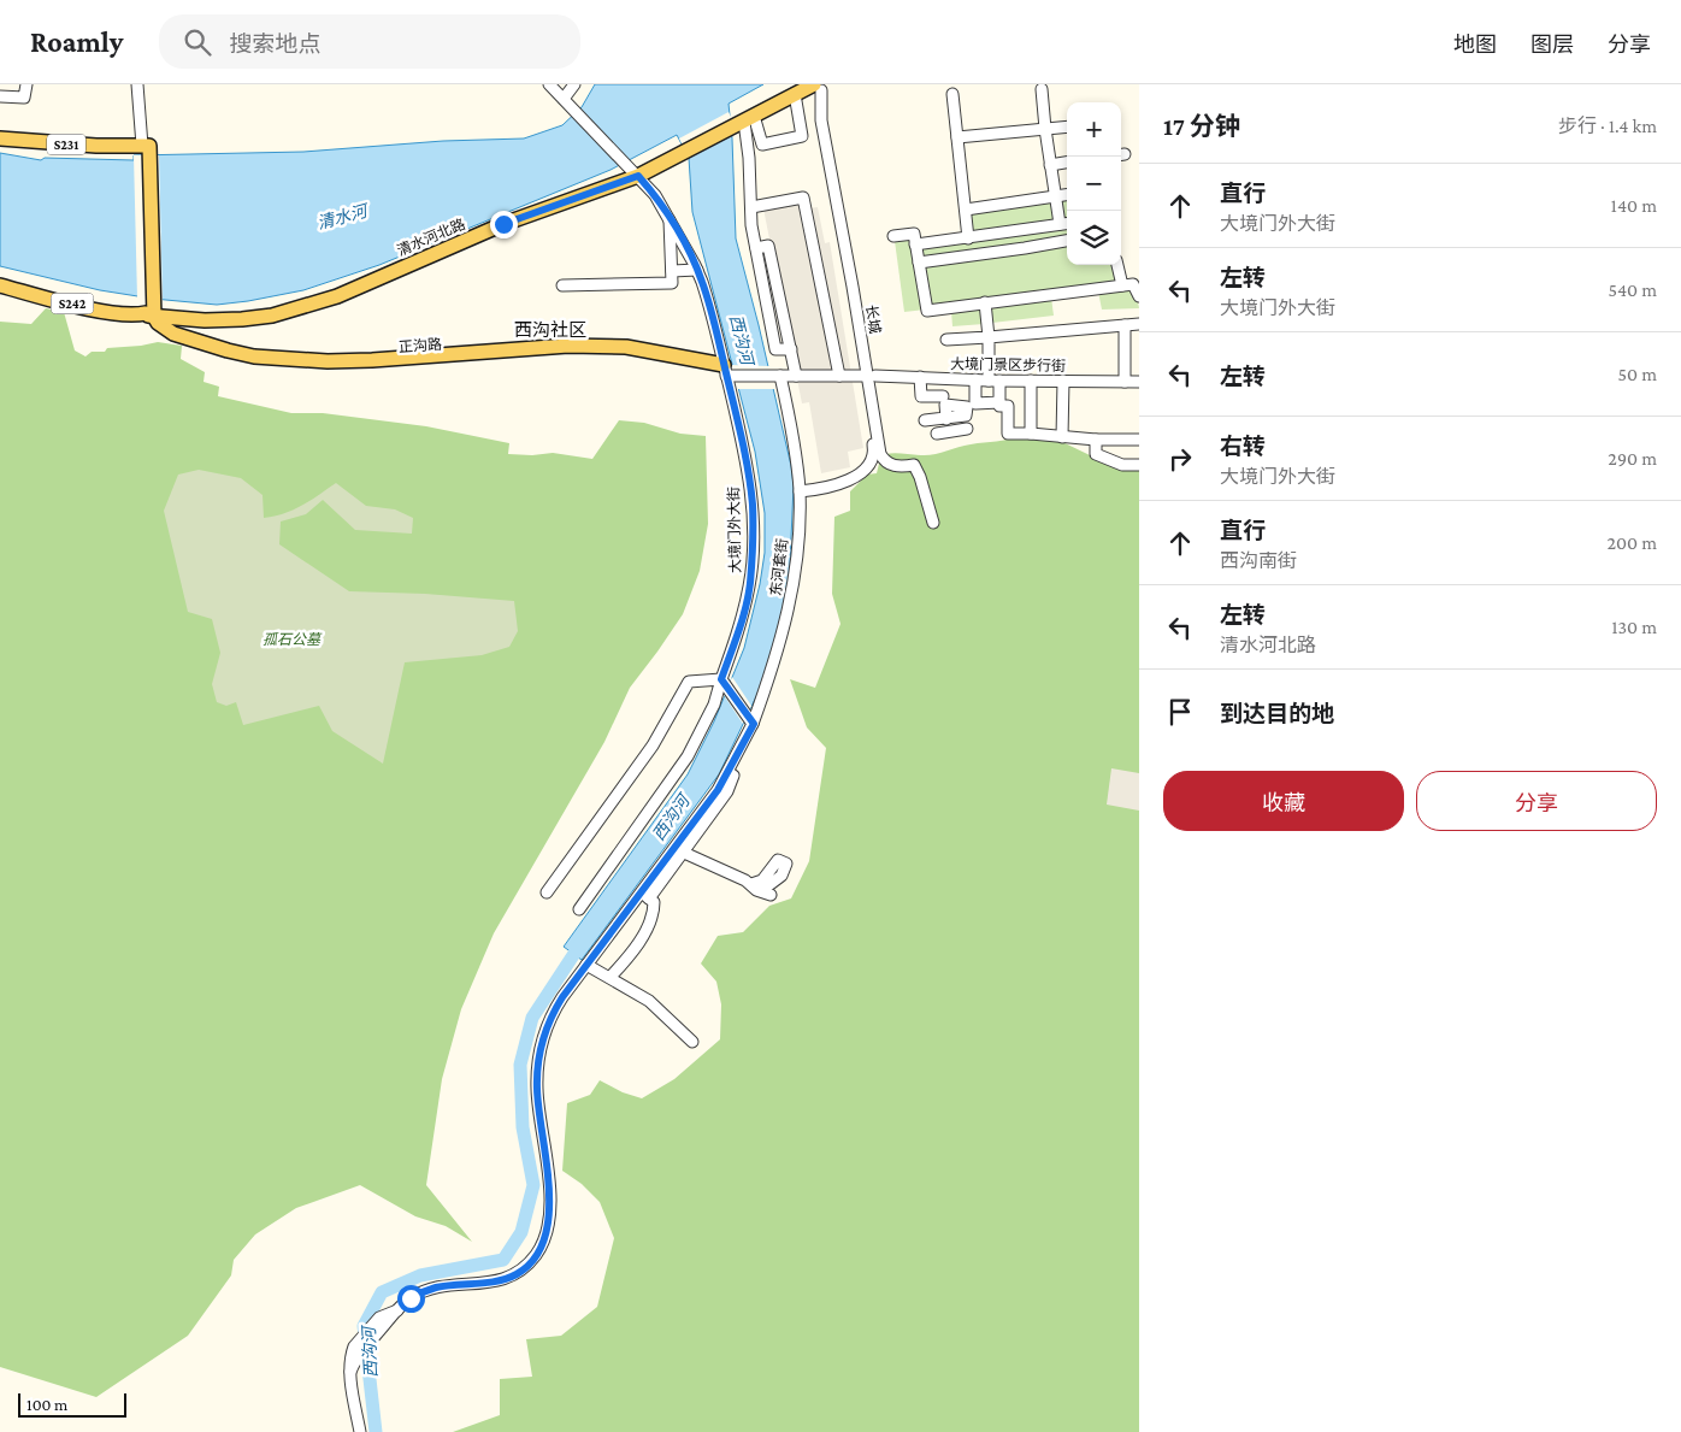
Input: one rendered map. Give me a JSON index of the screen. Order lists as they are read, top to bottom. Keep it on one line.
{"streets":{"main road":["S231","清水河北路","S242","正沟路"],"street":["长城","大境门景区步行街","大境门外大街","东河套街"]},"crossings":[["清水河北路","S242"],["清水河北路","长城"],["清水河北路","正沟路"],["清水河北路","大境门外大街"],["S242","正沟路"],["正沟路","大境门景区步行街"],["正沟路","大境门外大街"],["大境门景区步行街","大境门外大街"],["大境门景区步行街","东河套街"]],"districts":["西沟社区"],"water":["清水河","西沟河"],"parks":["孤石公墓"],"scale_bar":"100 m","page":{"header":"Roamly","search":"搜索地点","nav":["地图","图层","分享"],"heading":["17 分钟","步行 · 1.4 km"],"map_buttons":["+","−"],"list":[["直行","大境门外大街","140 m"],["左转","大境门外大街","540 m"],["左转","50 m"],["右转","大境门外大街","290 m"],["直行","西沟南街","200 m"],["左转","清水河北路","130 m"],"到达目的地"],"buttons":["收藏","分享"],"scale":"100 m"}}
